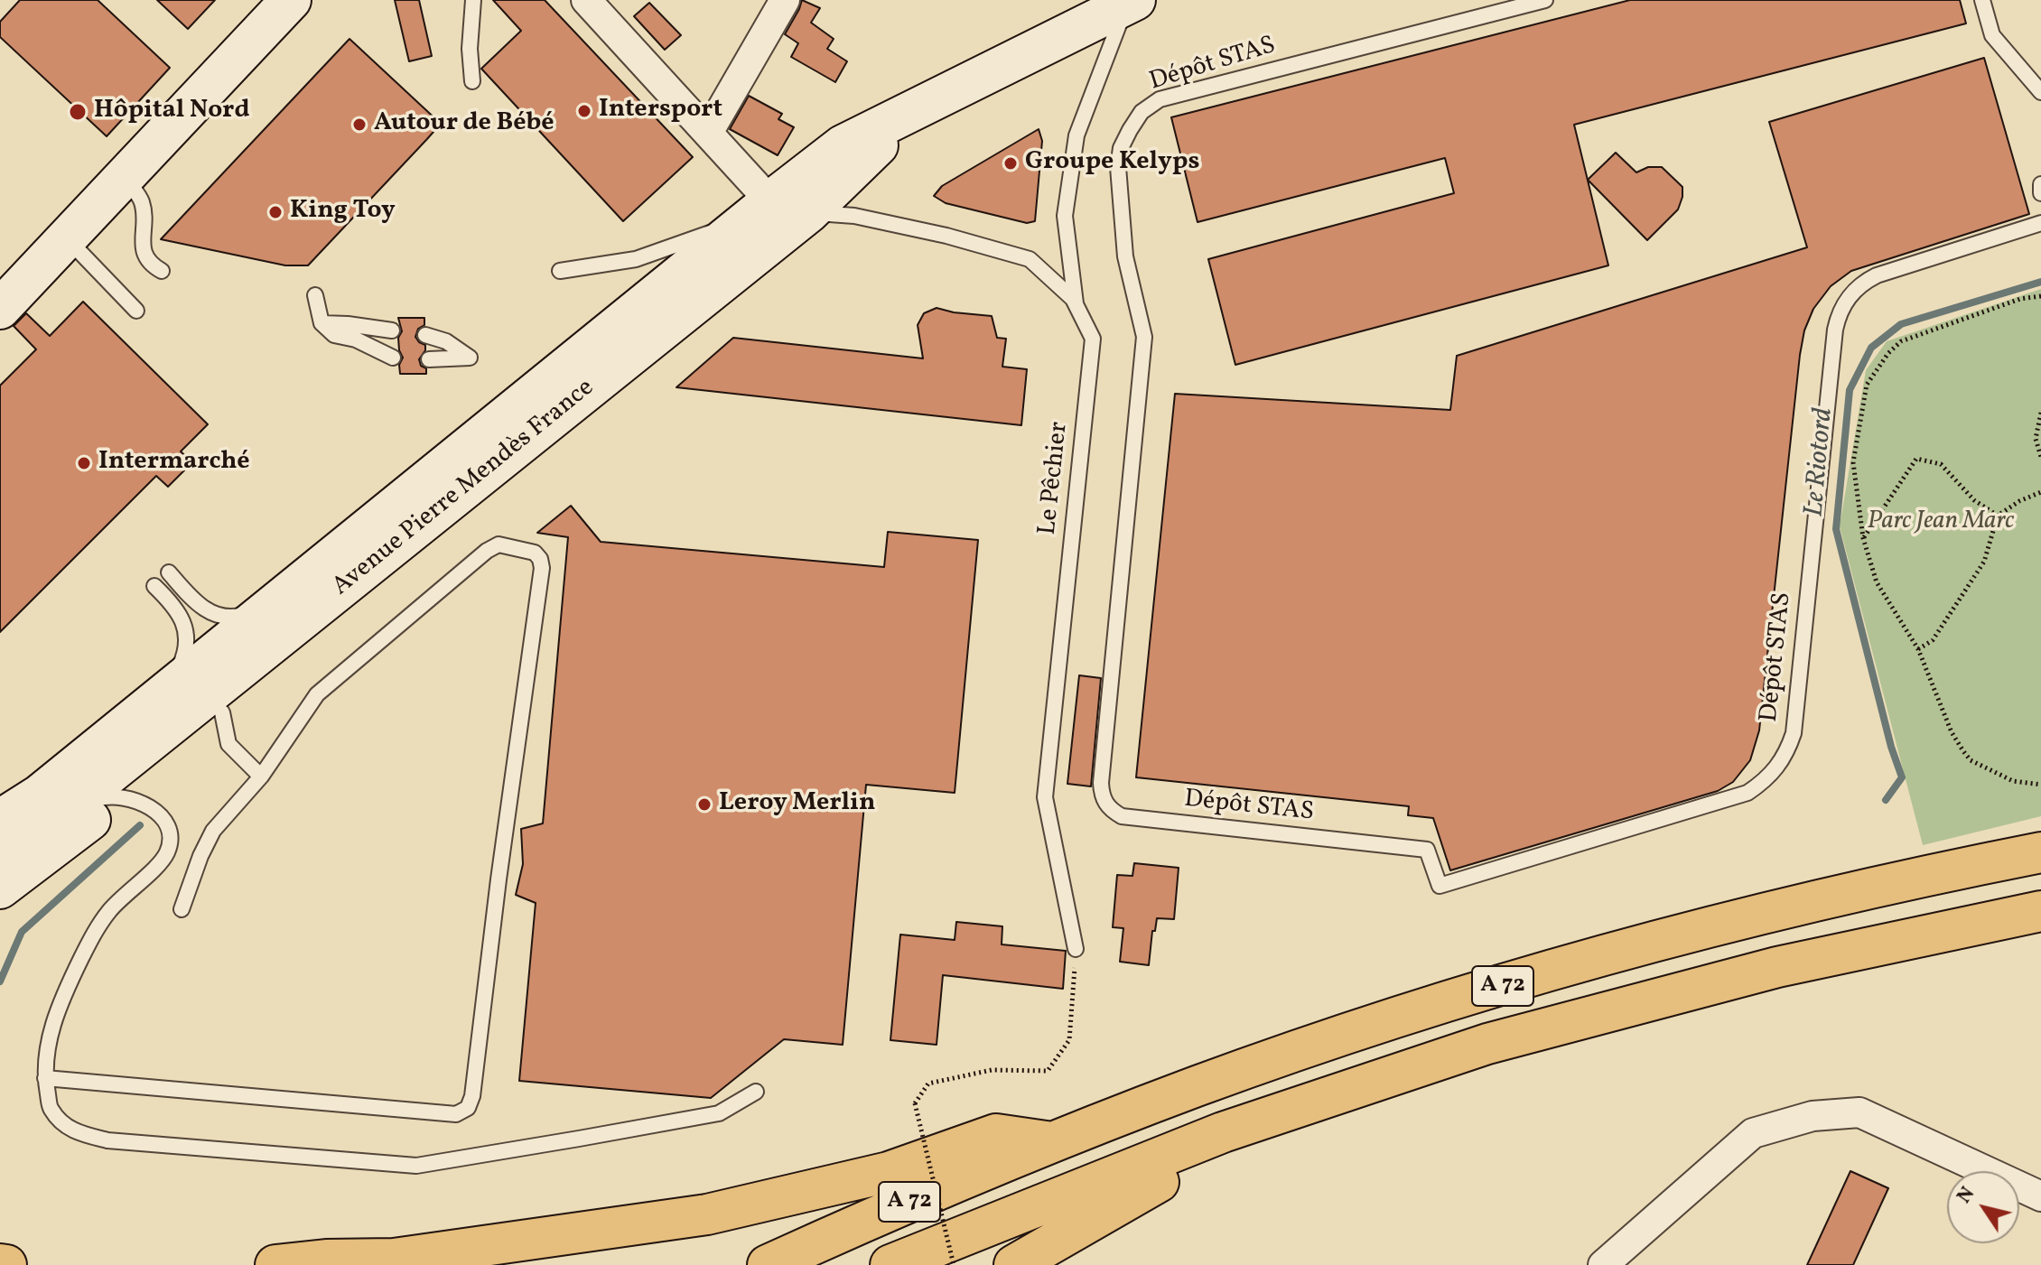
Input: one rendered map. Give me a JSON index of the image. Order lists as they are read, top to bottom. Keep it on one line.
{"streets":{"highway":["A 72"],"main road":["Avenue Pierre Mendès France"],"lane":["Dépôt STAS","Le Pêchier"]},"crossings":[["Le Pêchier","Avenue Pierre Mendès France"]],"water":["Le Riotord"],"parks":["Parc Jean Marc"],"places":["Intersport","Hôpital Nord","Autour de Bébé","Groupe Kelyps","King Toy","Intermarché","Leroy Merlin"],"north":"top left"}
